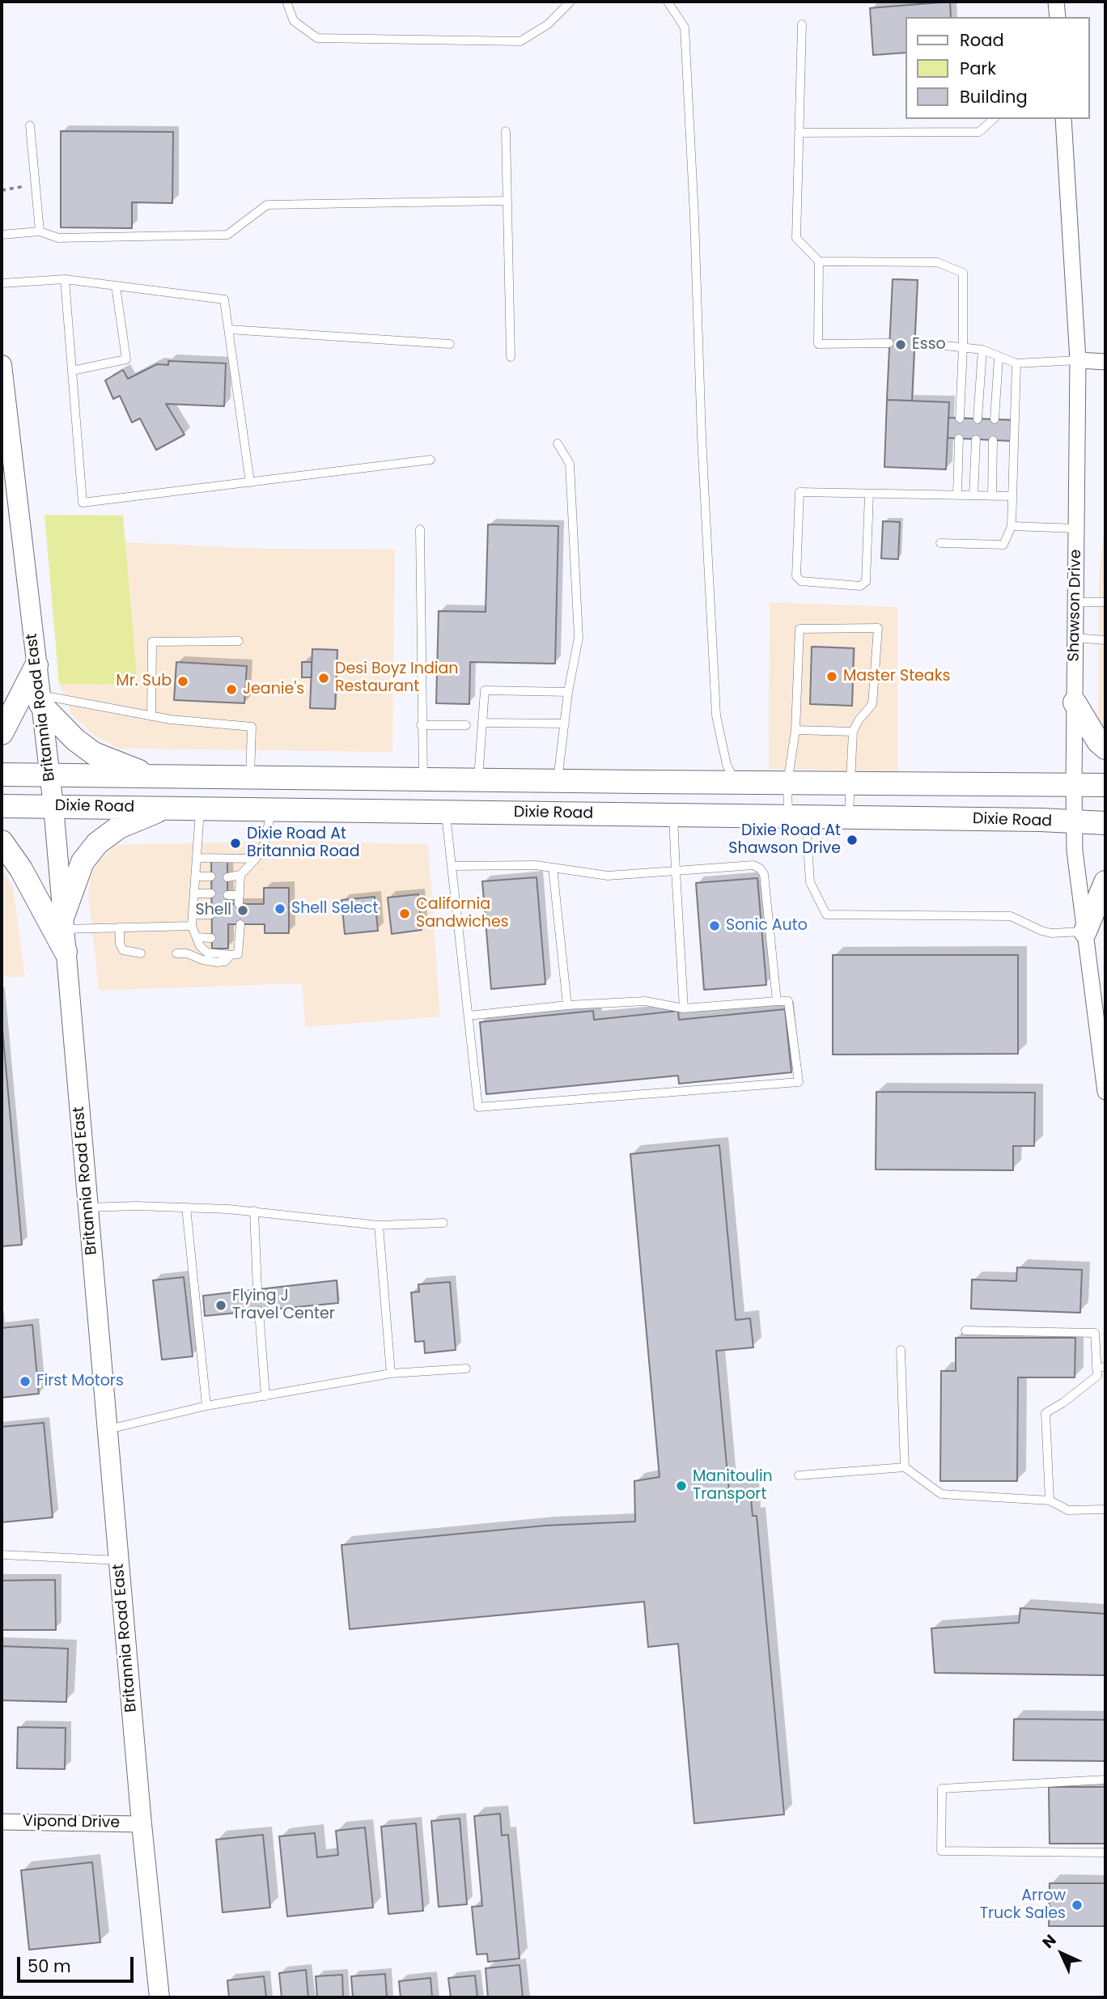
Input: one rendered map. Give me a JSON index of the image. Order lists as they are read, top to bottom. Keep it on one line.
{"streets":{"main road":["Dixie Road"],"street":["Shawson Drive","Britannia Road East","Vipond Drive"]},"crossings":[["Shawson Drive","Dixie Road"],["Britannia Road East","Dixie Road"],["Britannia Road East","Vipond Drive"]],"places":["Esso","Master Steaks","Desi Boyz Indian Restaurant","Mr. Sub","Jeanie's","Dixie Road At Shawson Drive","Dixie Road At Britannia Road","Shell Select","Shell","California Sandwiches","Sonic Auto","Flying J Travel Center","First Motors","Manitoulin Transport","Arrow Truck Sales"],"legend":["Road","Park","Building"],"scale_bar":"50 m","north":"top left"}
